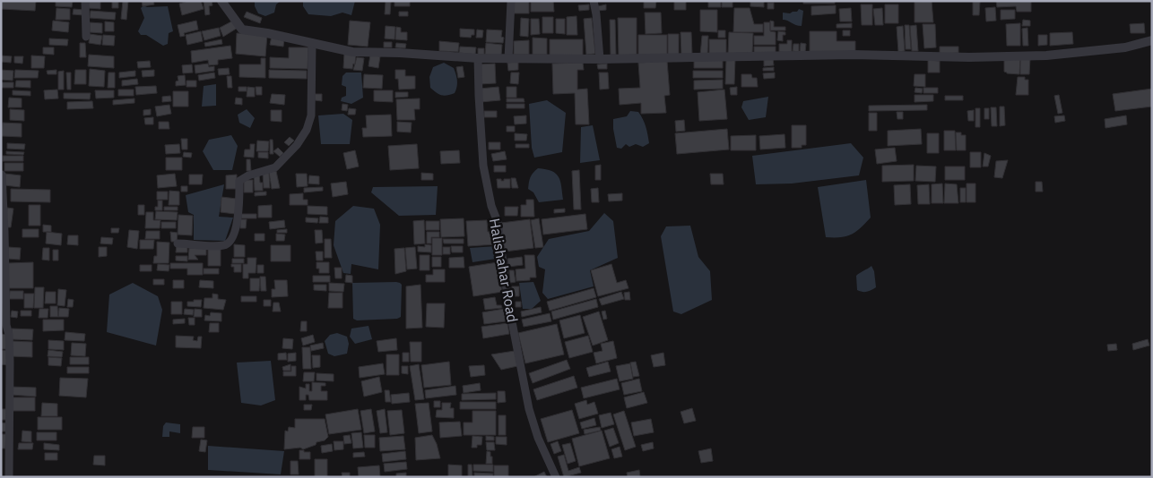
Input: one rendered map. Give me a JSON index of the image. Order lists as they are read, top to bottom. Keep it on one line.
{"streets":{"street":["Halishahar Road"]}}
